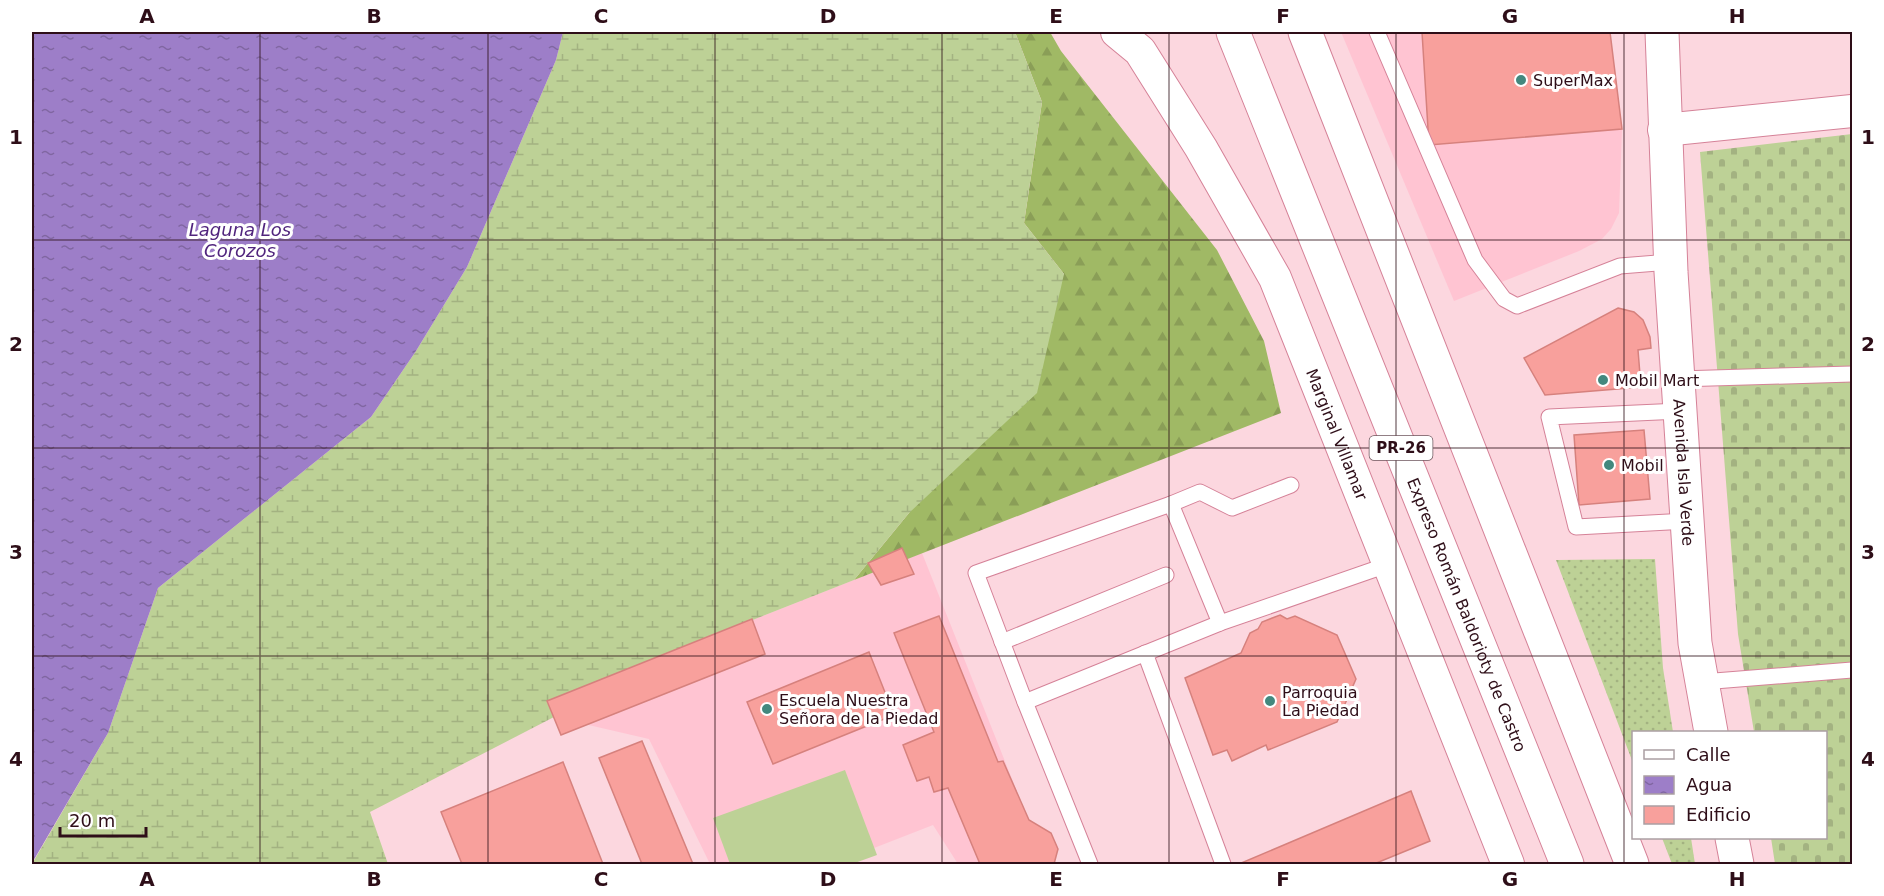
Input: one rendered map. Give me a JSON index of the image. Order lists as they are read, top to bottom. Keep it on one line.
{"streets":{"main road":["PR-26","Avenida Isla Verde","Expreso Román Baldorioty de Castro"],"street":["Marginal Villamar"]},"water":["Laguna Los Corozos"],"places":["SuperMax","Mobil Mart","Mobil","Parroquia La Piedad","Escuela Nuestra Señora de la Piedad"],"legend":["Calle","Agua","Edificio"],"scale_bar":"20 m","grid":{"columns":["A","B","C","D","E","F","G","H"],"rows":["1","2","3","4"]}}
